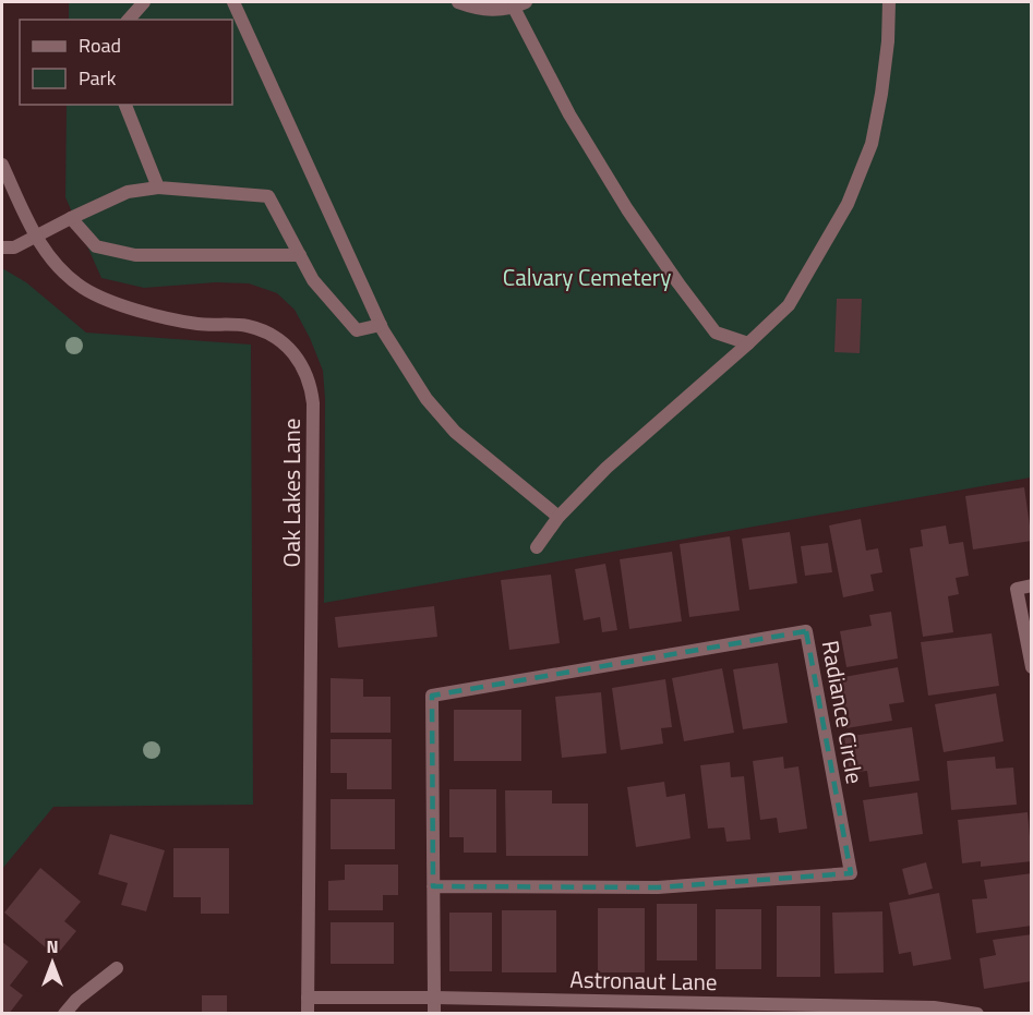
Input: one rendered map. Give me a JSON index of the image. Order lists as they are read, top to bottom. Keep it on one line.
{"streets":{"street":["Oak Lakes Lane","Radiance Circle","Astronaut Lane"]},"crossings":[["Oak Lakes Lane","Astronaut Lane"],["Radiance Circle","Astronaut Lane"]],"parks":["Calvary Cemetery"],"legend":["Road","Park"],"north":"top"}
